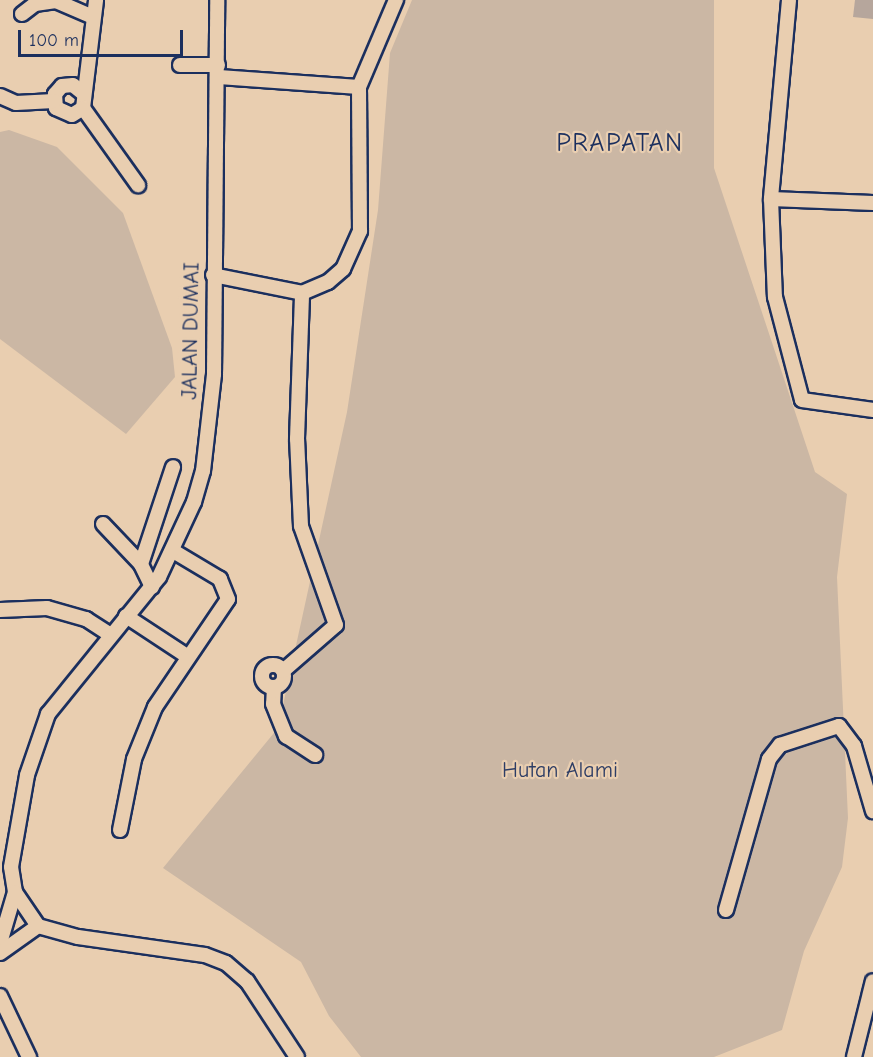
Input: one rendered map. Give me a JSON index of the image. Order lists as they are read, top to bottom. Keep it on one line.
{"streets":{"street":["JALAN DUMAI"]},"districts":["PRAPATAN"],"parks":["Hutan Alami"],"scale_bar":"100 m"}
